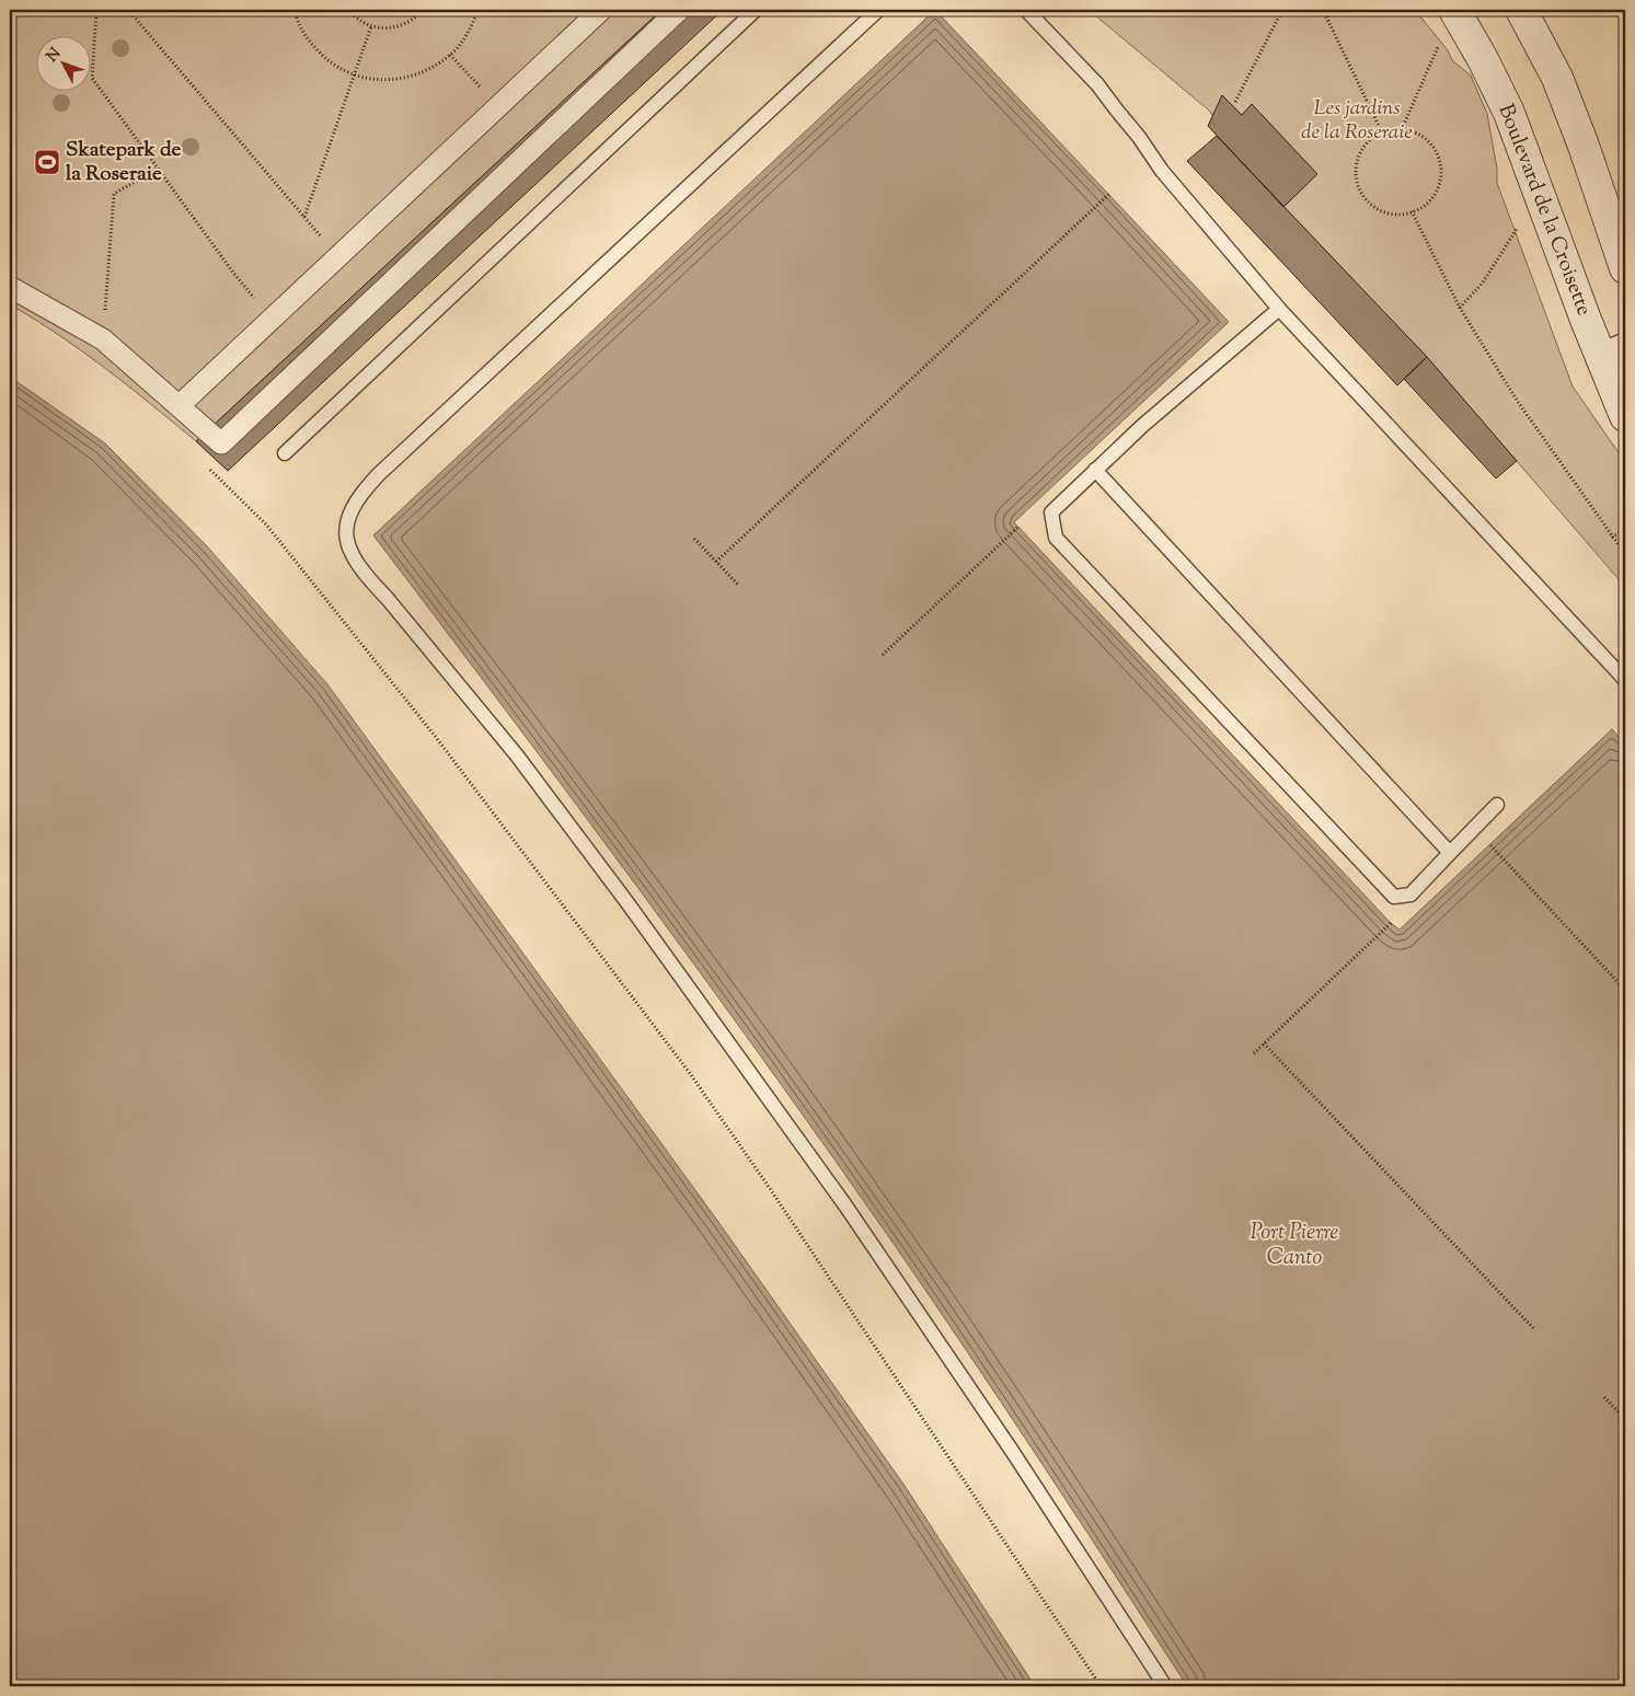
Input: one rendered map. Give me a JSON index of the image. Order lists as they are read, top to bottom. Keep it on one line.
{"streets":{"street":["Boulevard de la Croisette"]},"water":["Port Pierre Canto"],"parks":["Les jardins de la Roseraie"],"places":{"sports":["Skatepark de la Roseraie"]},"north":"top left"}
